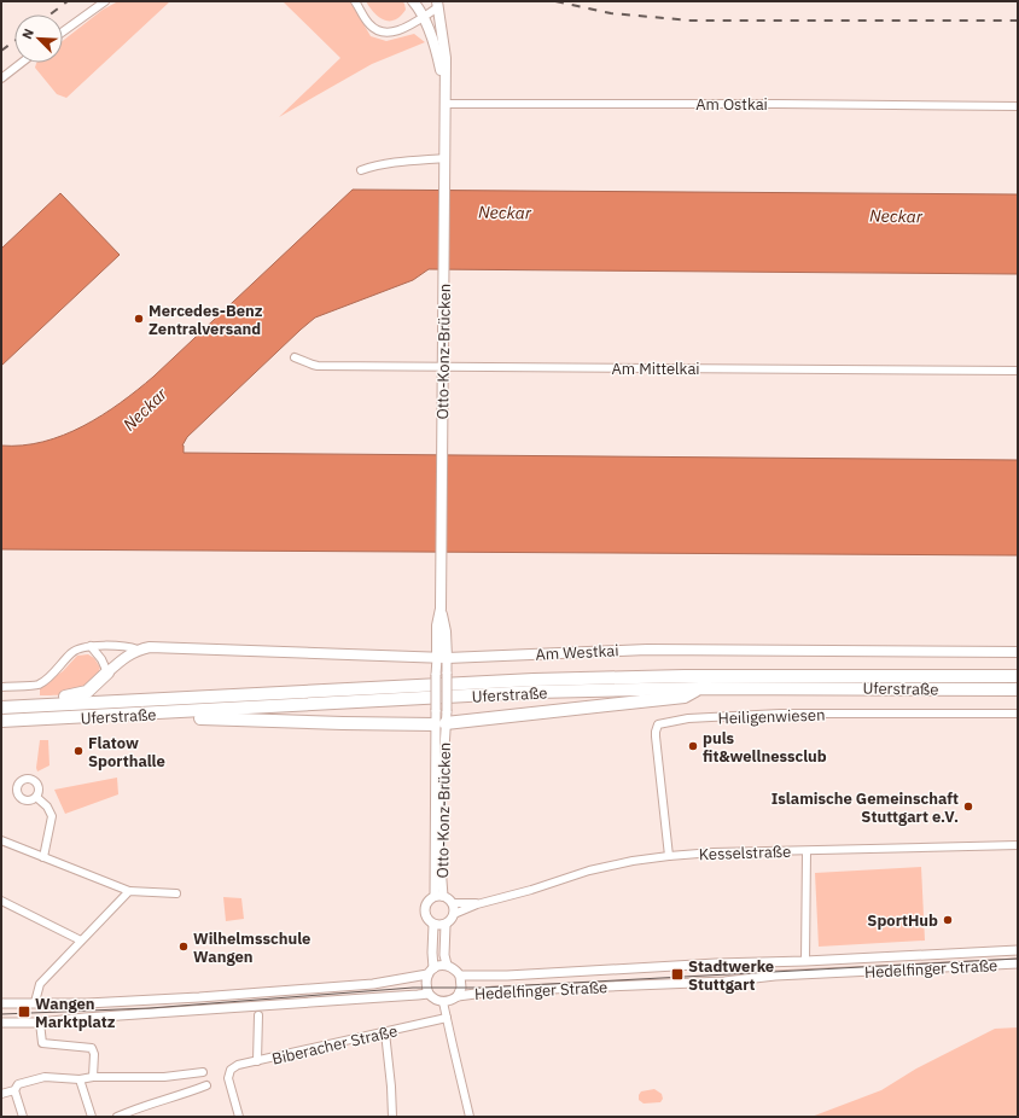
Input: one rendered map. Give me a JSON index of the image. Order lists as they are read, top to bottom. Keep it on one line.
{"streets":{"highway":["Uferstraße"],"main road":["Otto-Konz-Brücken","Am Westkai"],"street":["Am Ostkai","Am Mittelkai","Heiligenwiesen","Kesselstraße","Hedelfinger Straße","Biberacher Straße"]},"crossings":[["Am Ostkai","Otto-Konz-Brücken"],["Otto-Konz-Brücken","Am Mittelkai"],["Otto-Konz-Brücken","Am Westkai"],["Otto-Konz-Brücken","Kesselstraße"],["Otto-Konz-Brücken","Hedelfinger Straße"],["Heiligenwiesen","Kesselstraße"]],"water":["Neckar"],"places":{"other":["Mercedes-Benz Zentralversand","puls fit&wellnessclub","Flatow Sporthalle","Islamische Gemeinschaft Stuttgart e.V.","SportHub","Wilhelmsschule Wangen"],"transit":["Stadtwerke Stuttgart","Wangen Marktplatz"]},"north":"top left"}
